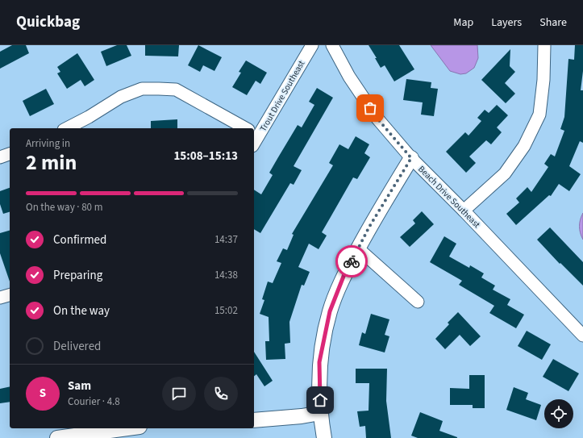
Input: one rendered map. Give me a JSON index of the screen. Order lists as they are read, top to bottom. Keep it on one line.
{"streets":{"street":["Trout Drive Southeast","Beach Drive Southeast"]},"page":{"header":"Quickbag","nav":["Map","Layers","Share"],"heading":["2 min","Arriving in","15:08–15:13"],"panel":["Sam","Courier · 4.8"],"bar":"On the way · 80 m","list":[["Confirmed","14:37"],["Preparing","14:38"],["On the way","15:02"],"Delivered"],"round":"S"}}
